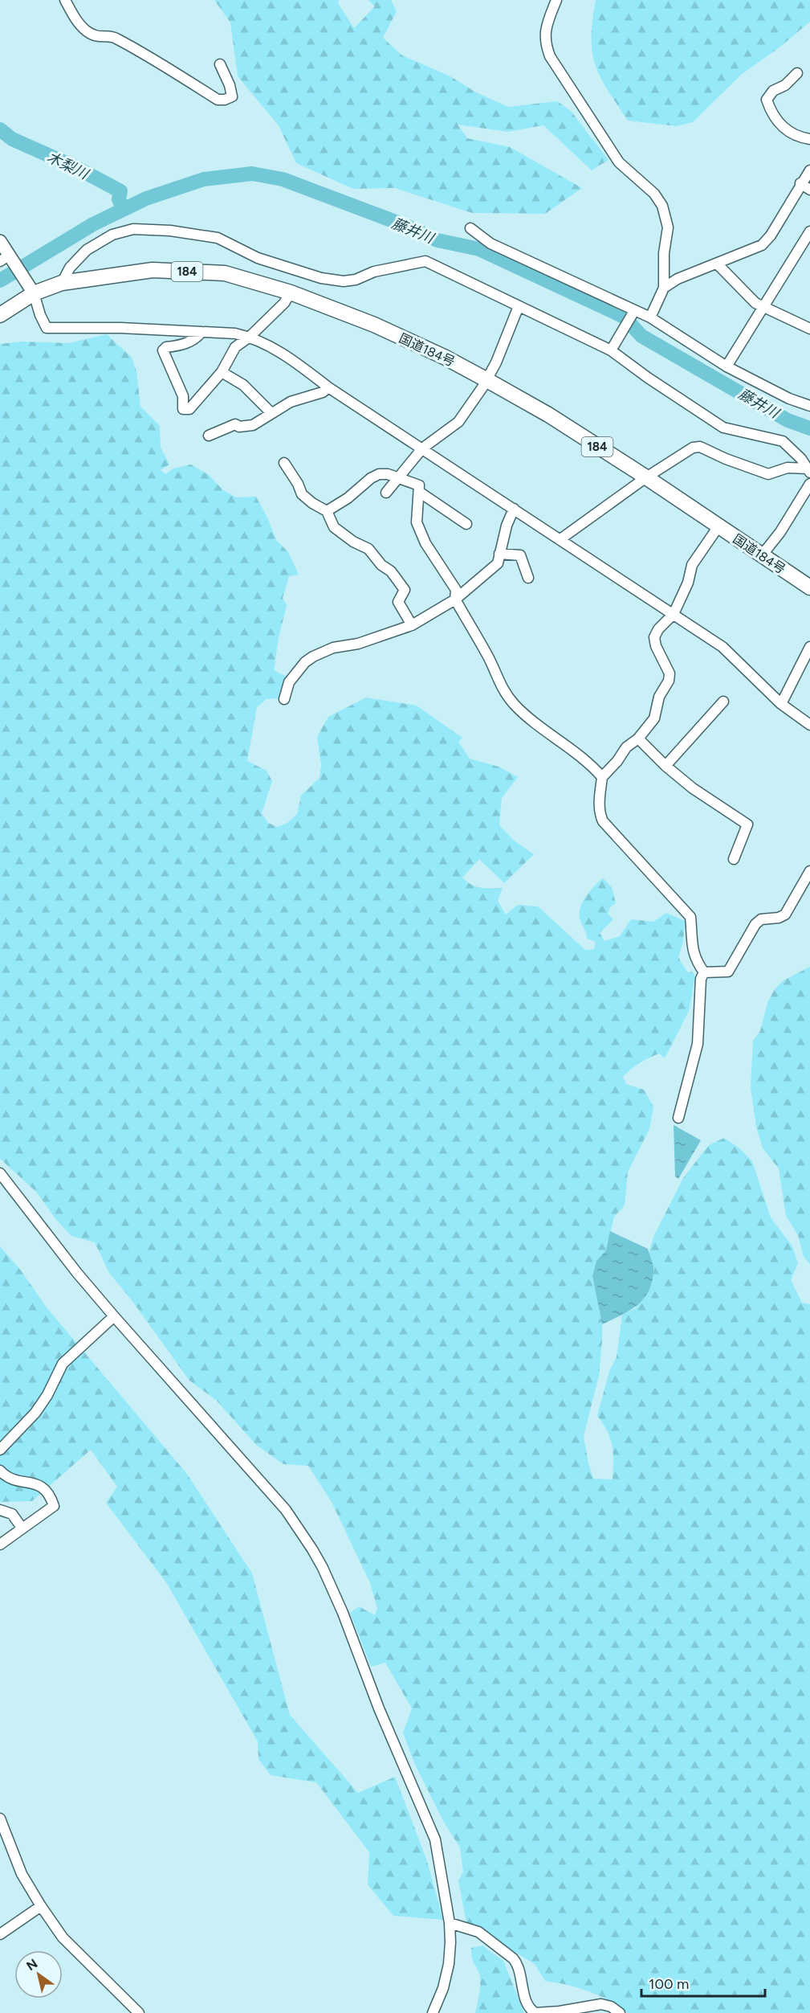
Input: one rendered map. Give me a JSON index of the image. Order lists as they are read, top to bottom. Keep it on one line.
{"streets":{"highway":["184","国道184号"]},"water":["木梨川","藤井川"],"scale_bar":"100 m","north":"top left"}
